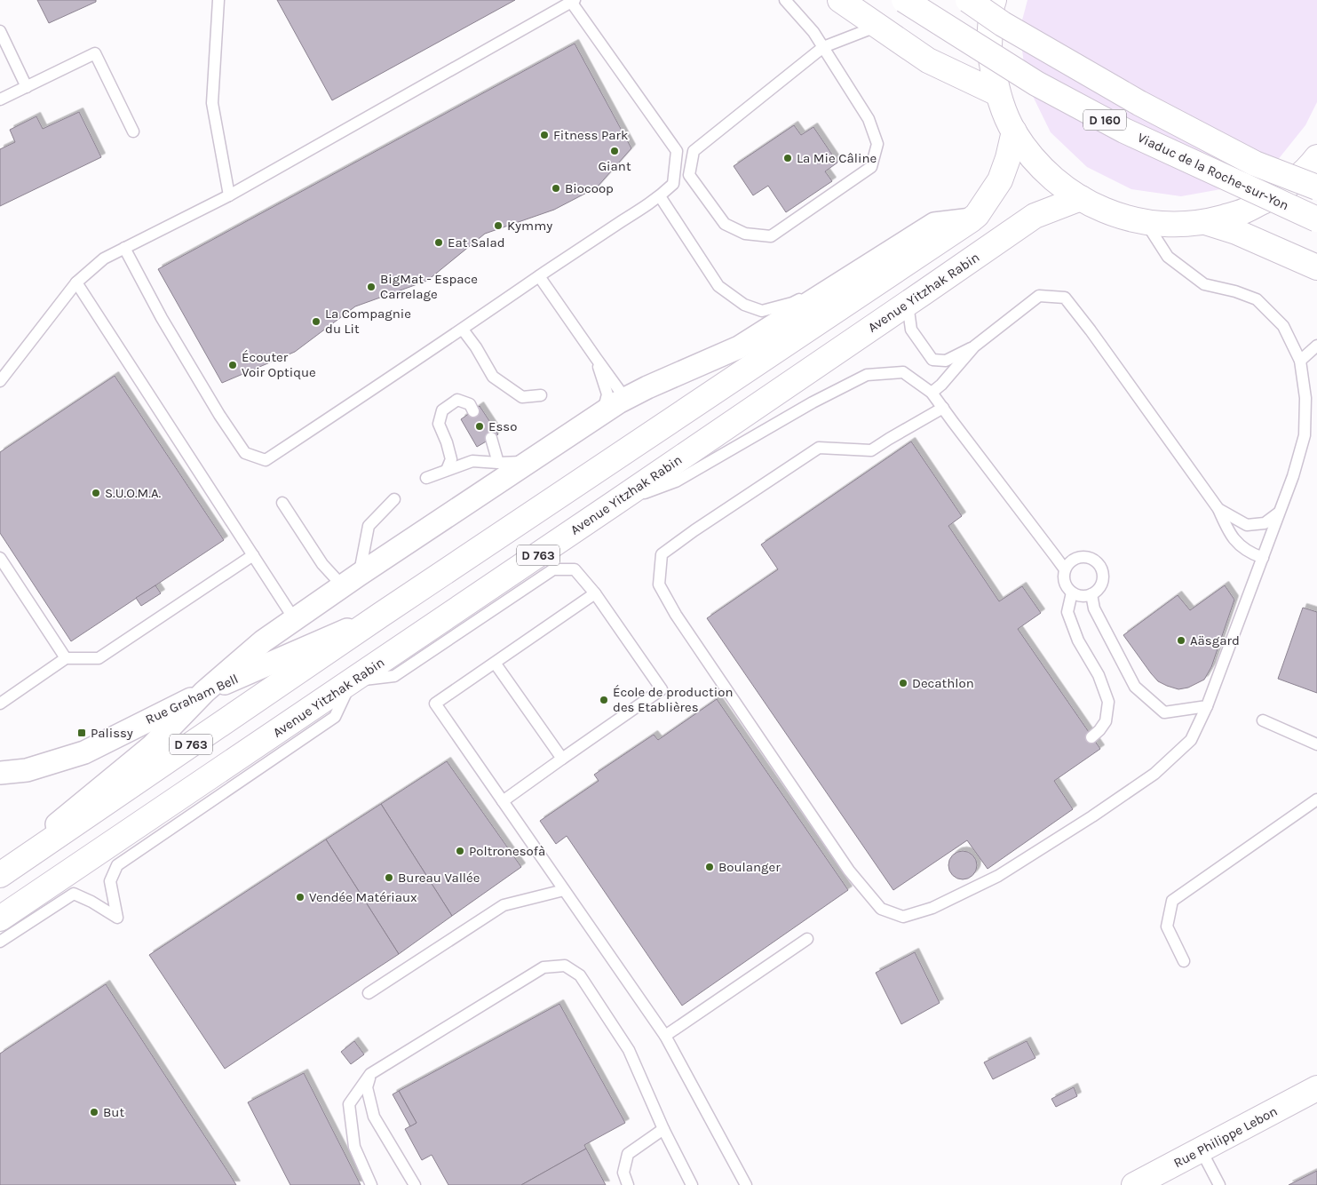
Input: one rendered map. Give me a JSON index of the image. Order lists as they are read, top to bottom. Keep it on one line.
{"streets":{"main road":["D 160","Viaduc de la Roche-sur-Yon","Avenue Yitzhak Rabin","D 763","Rue Philippe Lebon"],"street":["Rue Graham Bell"]},"crossings":[["D 763","Rue Graham Bell"]],"places":{"other":["Fitness Park","Giant","La Mie Câline","Biocoop","Kymmy","Eat Salad","BigMat - Espace Carrelage","La Compagnie du Lit","Écouter Voir Optique","Esso","S.U.O.M.A.","Aäsgard","Decathlon","École de production des Etablières","Poltronesofà","Boulanger","Bureau Vallée","Vendée Matériaux","But"],"transit":["Palissy"]}}
